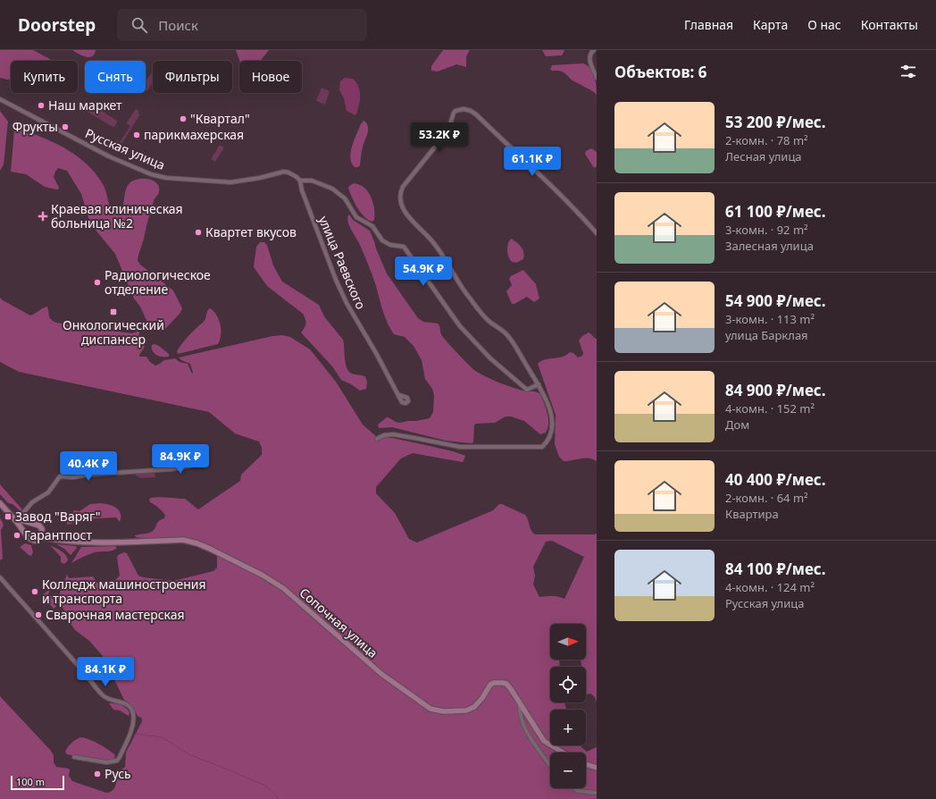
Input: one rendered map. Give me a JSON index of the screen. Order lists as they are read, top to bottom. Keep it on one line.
{"streets":{"main road":["Сопочная улица"],"street":["Русская улица","улица Раевского"]},"crossings":[["Русская улица","улица Раевского"]],"places":{"other":["Наш маркет","\"Квартал\"","Фрукты","парикмахерская","Квартет вкусов","Радиологическое отделение","Гарантпост","Колледж машиностроения и транспорта","Сварочная мастерская","Русь"],"health":["Краевая клиническая больница №2"],"transit":["Онкологический диспансер","Завод \"Варяг\""]},"scale_bar":"100 m","north":"right","page":{"header":"Doorstep","search":"Поиск","nav":["Главная","Карта","О нас","Контакты"],"heading":"Объектов: 6","chip":["Купить","Снять","Фильтры","Новое"],"list":[{"name":"53 200 ₽/мес.","note":"2-комн. · 78 m² · Лесная улица"},{"name":"61 100 ₽/мес.","note":"3-комн. · 92 m² · Залесная улица"},{"name":"54 900 ₽/мес.","note":"3-комн. · 113 m² · улица Барклая"},{"name":"84 900 ₽/мес.","note":"4-комн. · 152 m² · Дом"},{"name":"40 400 ₽/мес.","note":"2-комн. · 64 m² · Квартира"},{"name":"84 100 ₽/мес.","note":"4-комн. · 124 m² · Русская улица"}],"price":["53.2K ₽","61.1K ₽","54.9K ₽","84.9K ₽","40.4K ₽","84.1K ₽"],"map_buttons":["+","−"],"scale":"100 m"}}
